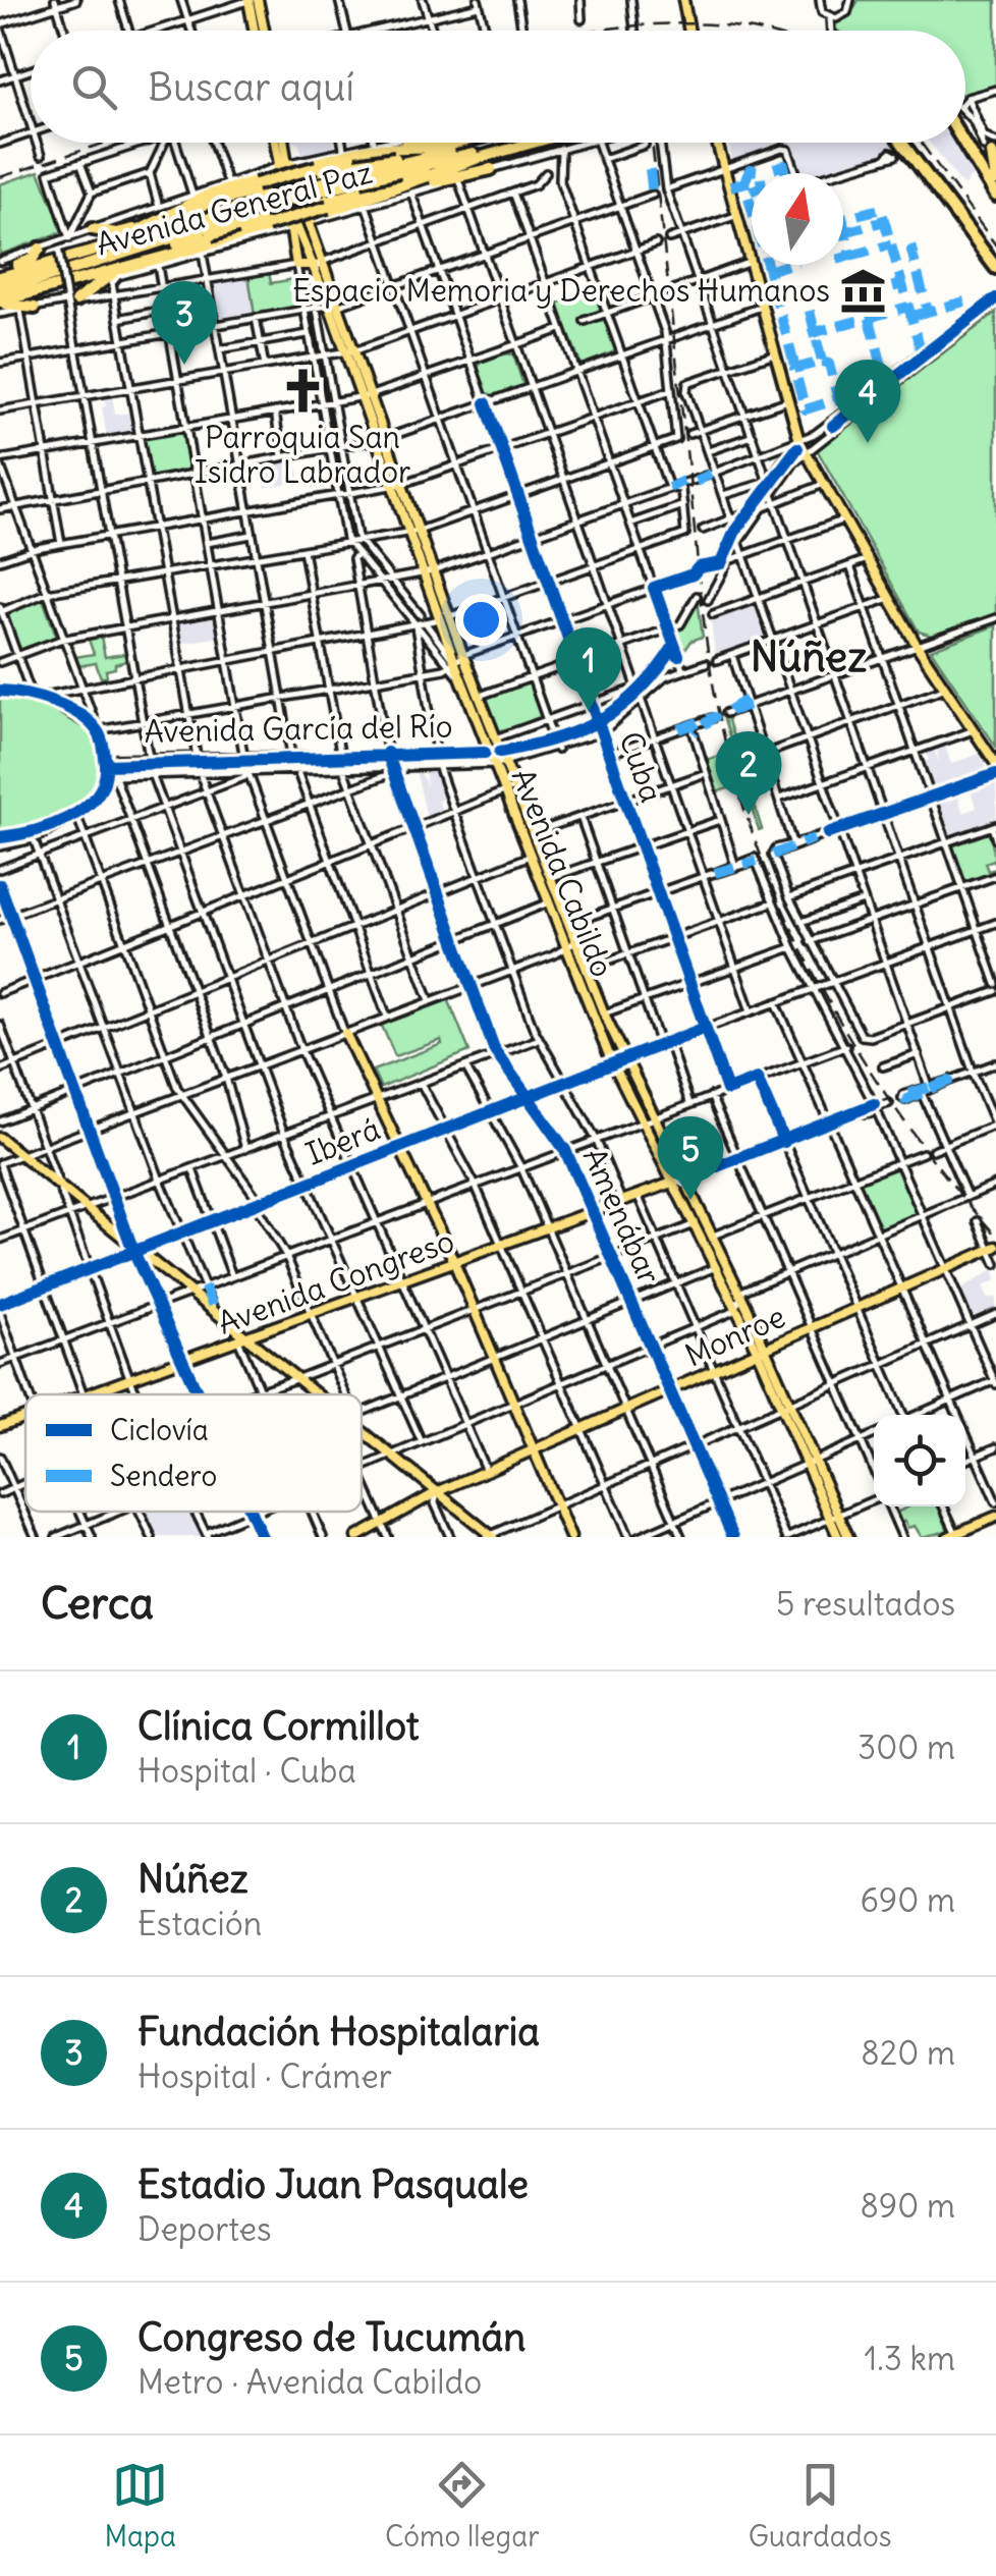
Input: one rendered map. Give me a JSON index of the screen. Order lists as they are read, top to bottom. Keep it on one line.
{"streets":{"highway":["Avenida General Paz"],"main road":["Avenida Cabildo","Avenida Congreso","Monroe"],"street":["Avenida García del Río","Cuba","Iberá","Amenábar"]},"crossings":[["Avenida General Paz","Cuba"],["Avenida García del Río","Cuba"],["Avenida García del Río","Avenida Cabildo"],["Avenida García del Río","Amenábar"],["Cuba","Iberá"],["Avenida Cabildo","Iberá"],["Avenida Cabildo","Avenida Congreso"],["Avenida Cabildo","Monroe"],["Iberá","Amenábar"],["Amenábar","Avenida Congreso"],["Amenábar","Monroe"]],"districts":["Núñez"],"places":{"museum":["Espacio Memoria y Derechos Humanos"],"church":["Parroquia San Isidro Labrador"]},"legend":["Ciclovía","Sendero"],"north":"top","page":{"search":"Buscar aquí","pins":["3","4","1","2","5"],"heading":["Cerca","5 resultados"],"list":[{"mark":"1","name":"Clínica Cormillot","note":"Hospital · Cuba","value":"300 m"},{"mark":"2","name":"Núñez","note":"Estación","value":"690 m"},{"mark":"3","name":"Fundación Hospitalaria","note":"Hospital · Crámer","value":"820 m"},{"mark":"4","name":"Estadio Juan Pasquale","note":"Deportes","value":"890 m"},{"mark":"5","name":"Congreso de Tucumán","note":"Metro · Avenida Cabildo","value":"1.3 km"}],"nav":["Mapa","Cómo llegar","Guardados"]}}
